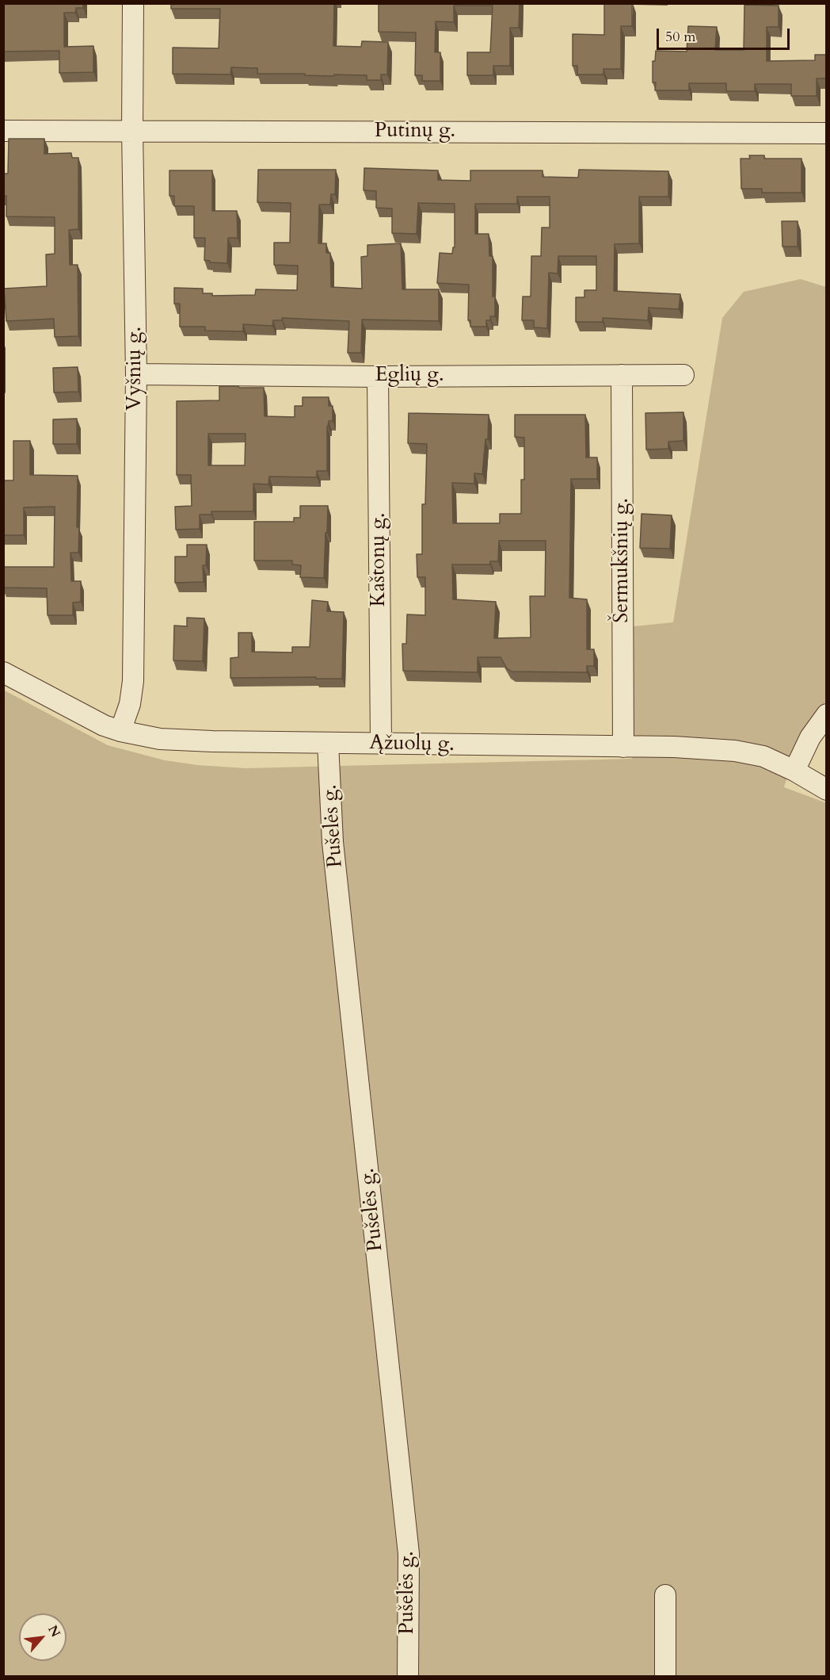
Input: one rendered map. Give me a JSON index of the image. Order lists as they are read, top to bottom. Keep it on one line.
{"streets":{"street":["Putinų g.","Vyšnių g.","Eglių g.","Kaštonų g.","Šermukšnių g.","Ąžuolų g.","Pušelės g."]},"crossings":[["Putinų g.","Vyšnių g."],["Vyšnių g.","Eglių g."],["Vyšnių g.","Ąžuolų g."],["Eglių g.","Kaštonų g."],["Eglių g.","Šermukšnių g."],["Kaštonų g.","Ąžuolų g."],["Šermukšnių g.","Ąžuolų g."],["Ąžuolų g.","Pušelės g."]],"scale_bar":"50 m","north":"top right"}
